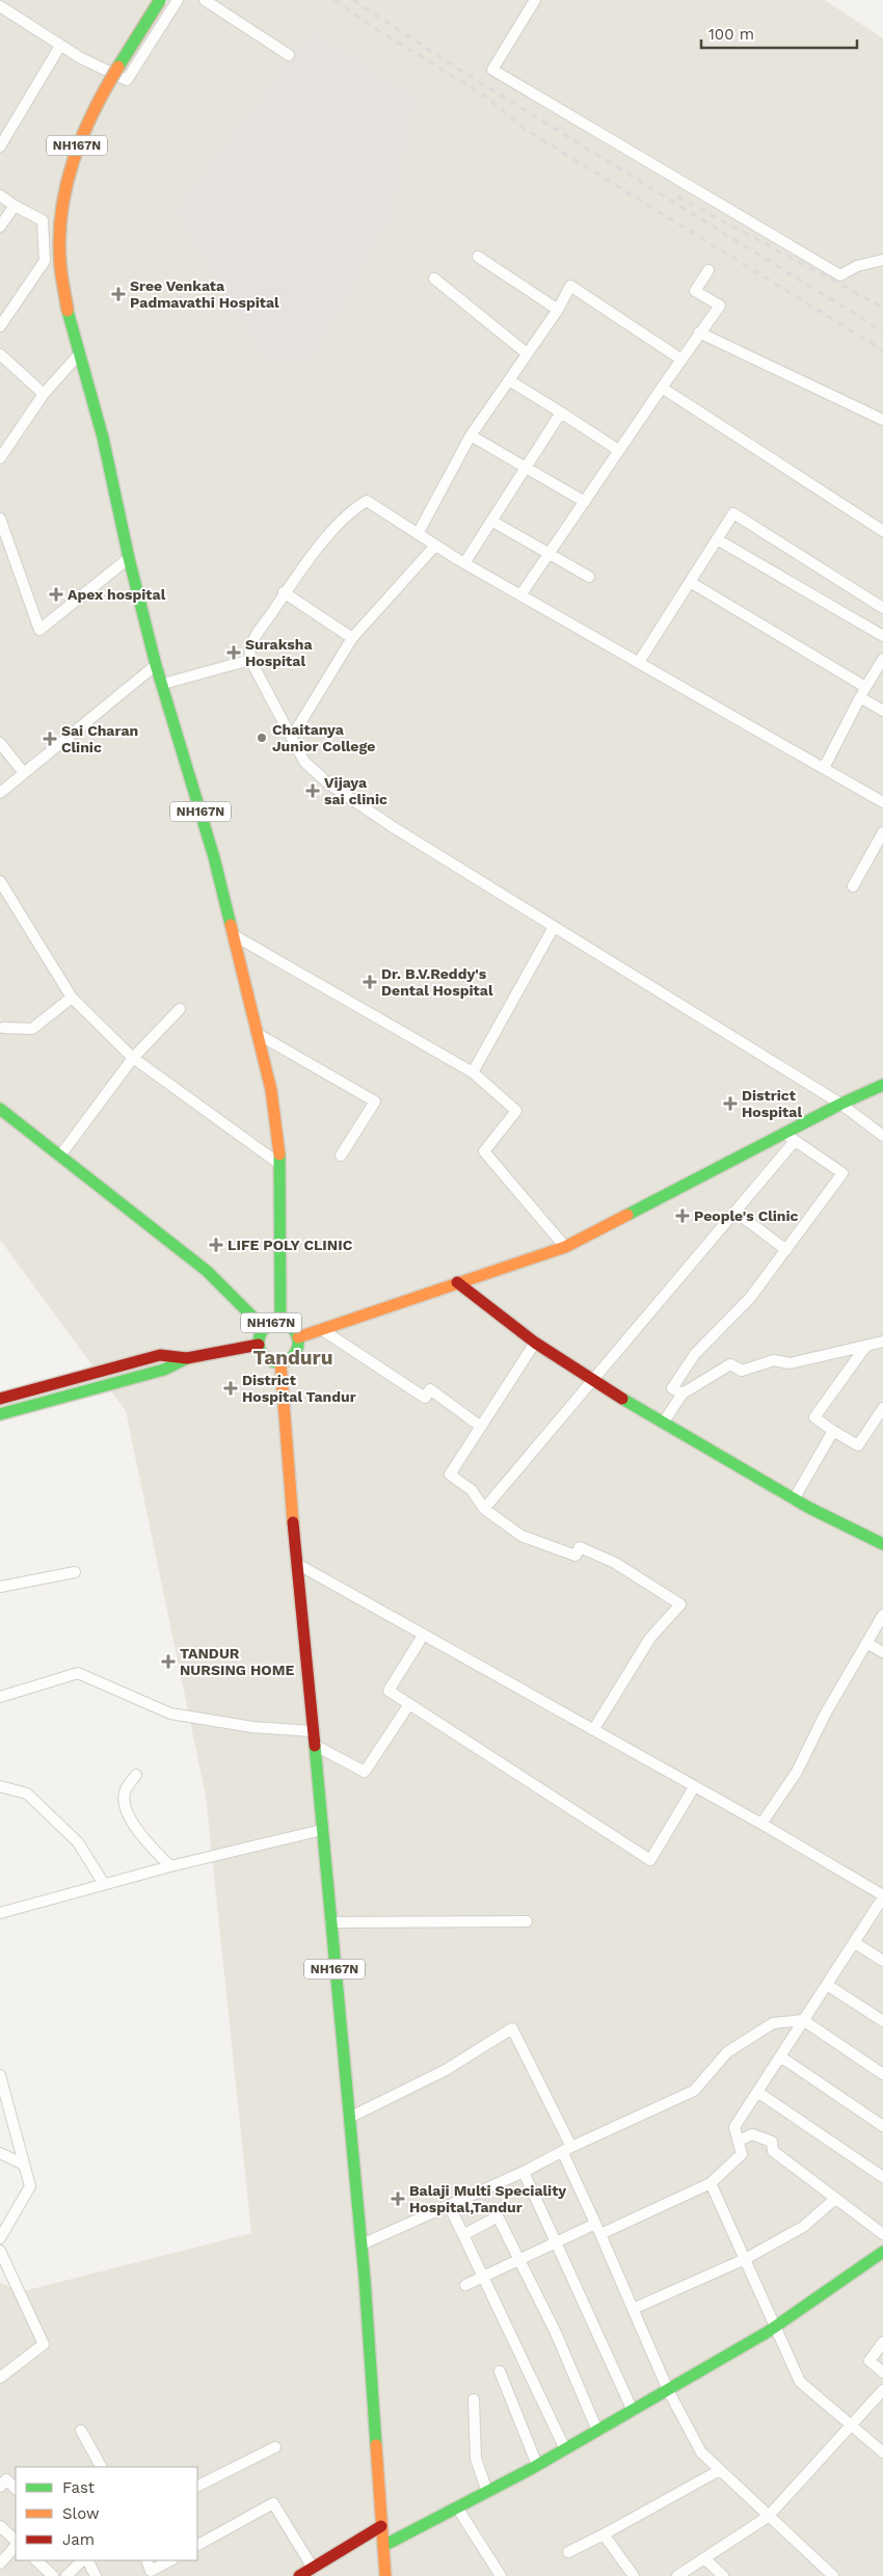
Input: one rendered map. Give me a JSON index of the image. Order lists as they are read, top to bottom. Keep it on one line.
{"streets":{"main road":["NH167N"]},"districts":["Tanduru"],"places":{"health":["Sree Venkata Padmavathi Hospital","Apex hospital","Suraksha Hospital","Sai Charan Clinic","Vijaya sai clinic","Dr. B.V.Reddy's Dental Hospital","District Hospital","People's Clinic","LIFE POLY CLINIC","District Hospital Tandur","TANDUR NURSING HOME","Balaji Multi Speciality Hospital,Tandur"],"other":["Chaitanya Junior College"]},"legend":["Fast","Slow","Jam"],"scale_bar":"100 m"}
